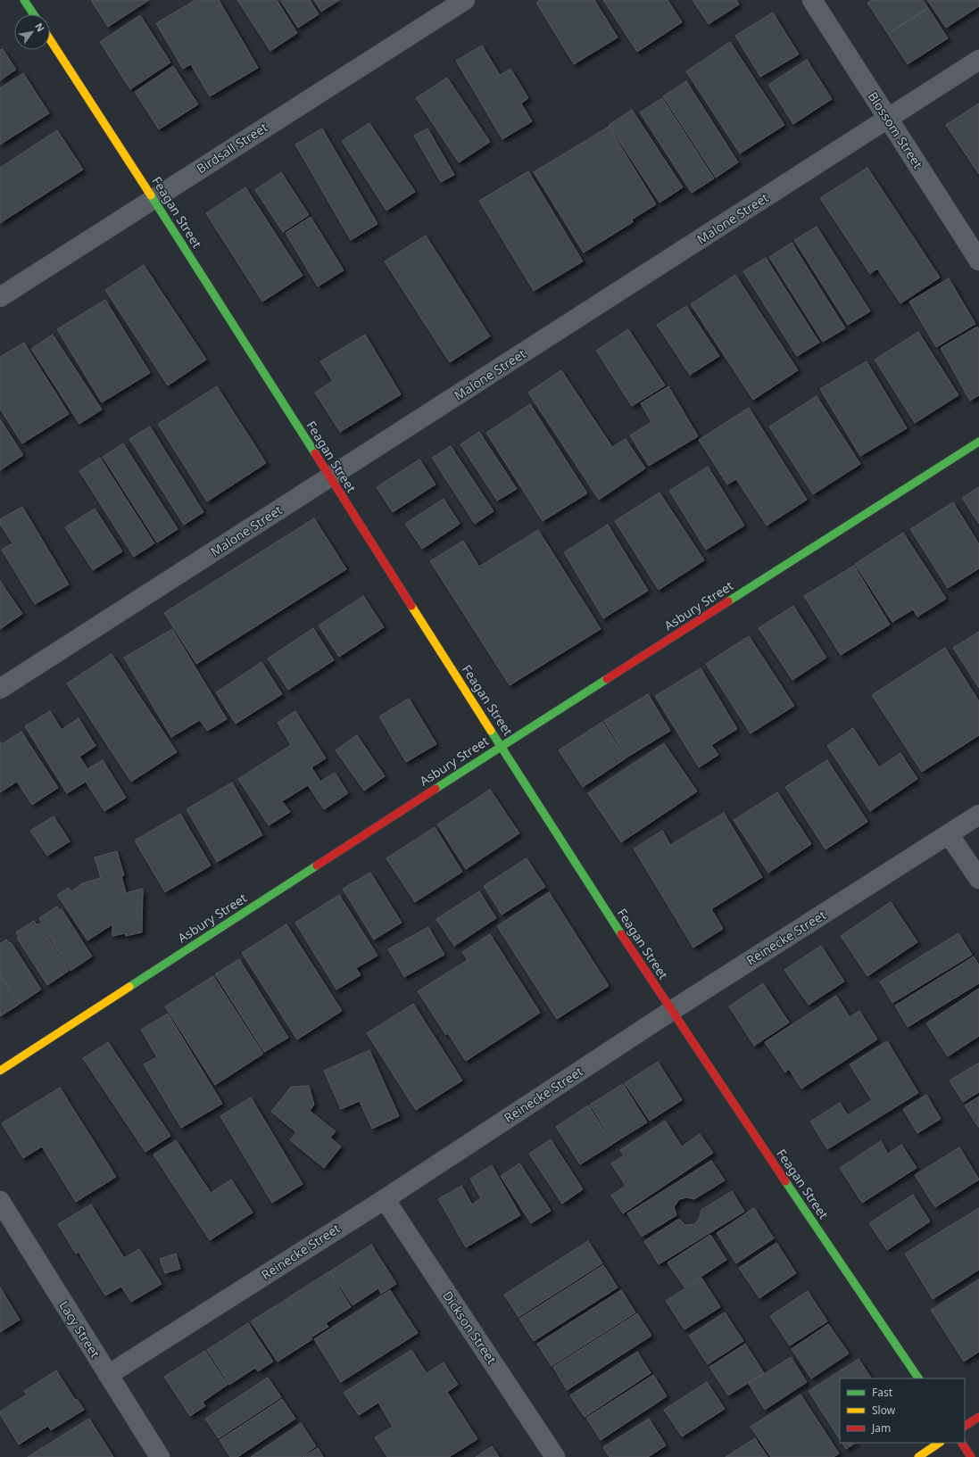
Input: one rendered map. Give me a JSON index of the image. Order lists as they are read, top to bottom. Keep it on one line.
{"streets":{"street":["Blossom Street","Birdsall Street","Feagan Street","Malone Street","Asbury Street","Reinecke Street","Dickson Street","Lacy Street"]},"crossings":[["Blossom Street","Malone Street"],["Birdsall Street","Feagan Street"],["Feagan Street","Malone Street"],["Feagan Street","Asbury Street"],["Feagan Street","Reinecke Street"],["Reinecke Street","Dickson Street"],["Reinecke Street","Lacy Street"]],"legend":["Fast","Slow","Jam"],"north":"top right"}
